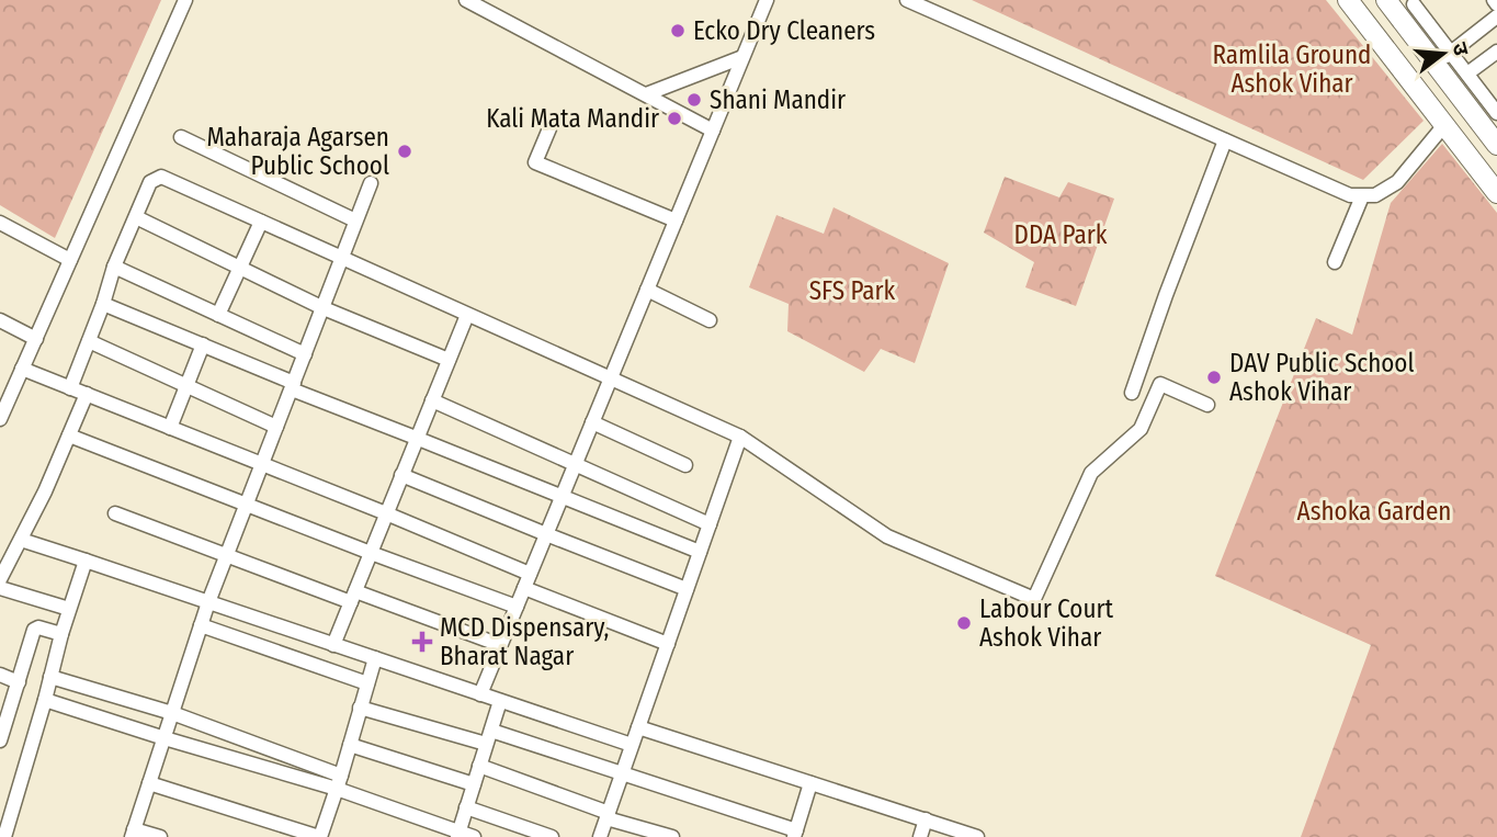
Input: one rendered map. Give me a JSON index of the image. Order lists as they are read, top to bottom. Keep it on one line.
{"parks":["Ramlila Ground Ashok Vihar","DDA Park","SFS Park","Ashoka Garden"],"places":{"other":["Ecko Dry Cleaners","Shani Mandir","Kali Mata Mandir","Maharaja Agarsen Public School","DAV Public School Ashok Vihar","Labour Court Ashok Vihar"],"health":["MCD Dispensary, Bharat Nagar"]},"north":"right"}
